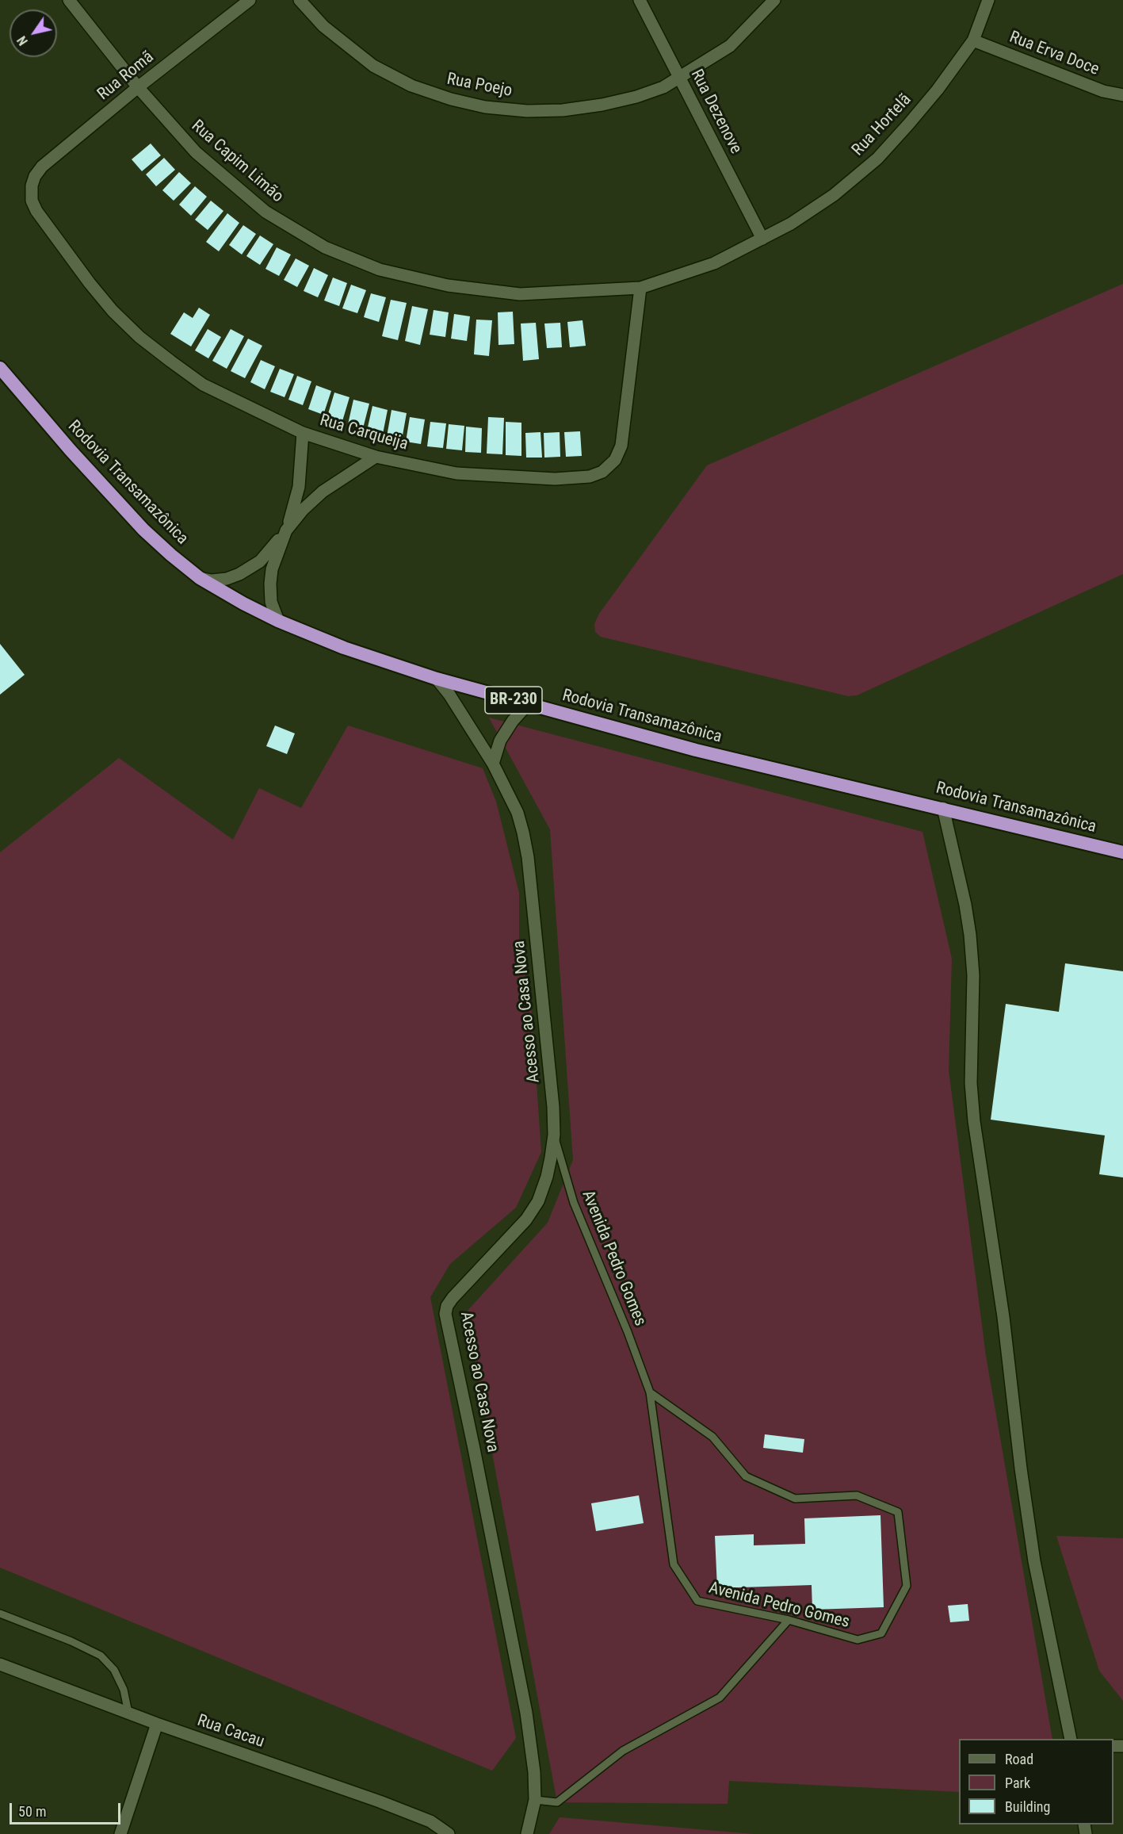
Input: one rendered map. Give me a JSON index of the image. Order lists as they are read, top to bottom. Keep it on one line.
{"streets":{"highway":["Rodovia Transamazônica","BR-230"],"street":["Rua Erva Doce","Rua Romã","Rua Poejo","Rua Dezenove","Rua Hortelã","Rua Capim Limão","Rua Carqueija","Acesso ao Casa Nova","Rua Cacau"],"lane":["Avenida Pedro Gomes"]},"crossings":[["Rua Erva Doce","Rua Hortelã"],["Rua Romã","Rua Capim Limão"],["Rua Romã","Rua Carqueija"],["Rua Poejo","Rua Dezenove"],["Rua Dezenove","Rua Hortelã"],["Rua Dezenove","Rua Capim Limão"],["Rua Hortelã","Rua Capim Limão"],["Rua Capim Limão","Rua Carqueija"],["Rodovia Transamazônica","Acesso ao Casa Nova"],["Acesso ao Casa Nova","Avenida Pedro Gomes"]],"legend":["Road","Park","Building"],"scale_bar":"50 m","north":"bottom left"}
